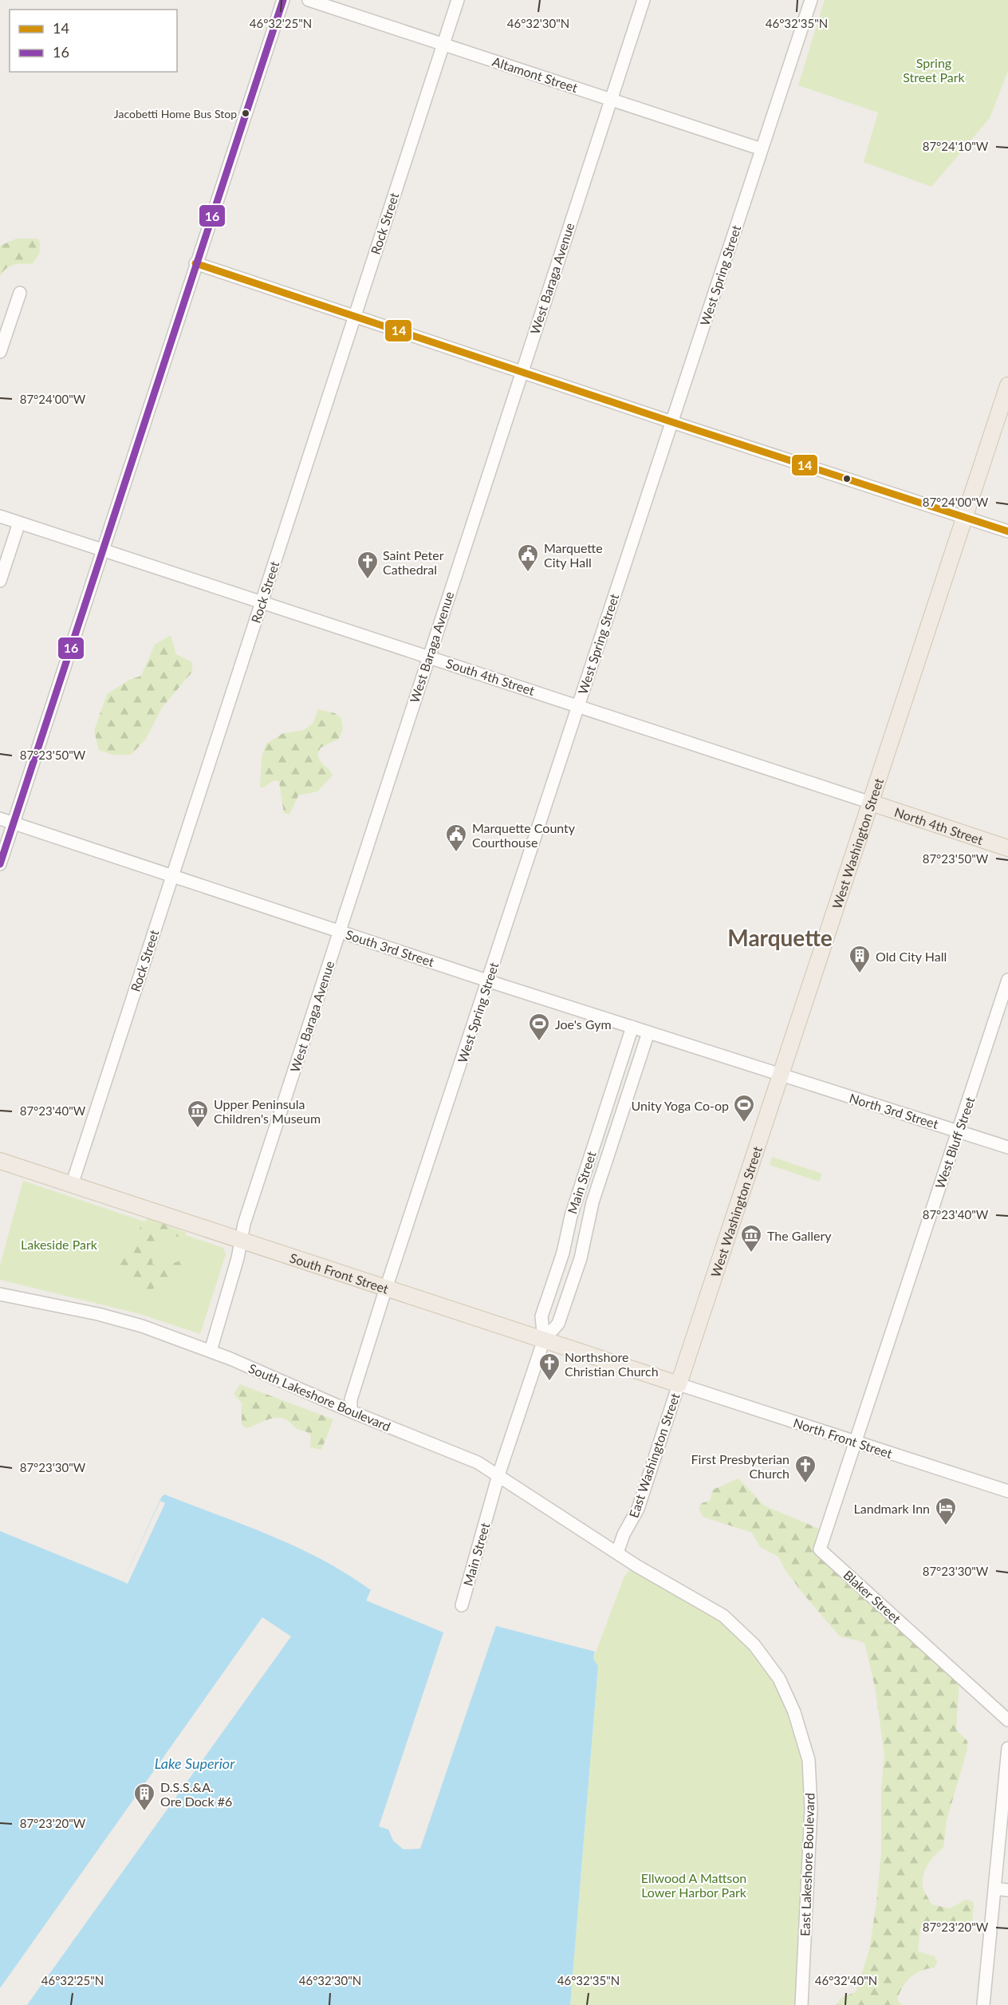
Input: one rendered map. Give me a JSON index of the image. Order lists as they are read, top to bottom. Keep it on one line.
{"streets":{"main road":["North 4th Street","West Washington Street","South Front Street"],"street":["Altamont Street","Rock Street","West Spring Street","West Baraga Avenue","South 4th Street","South 3rd Street","North 3rd Street","West Bluff Street","Main Street","South Lakeshore Boulevard","North Front Street","East Washington Street","Blaker Street","East Lakeshore Boulevard"]},"crossings":[["Altamont Street","Rock Street"],["Altamont Street","West Spring Street"],["Altamont Street","West Baraga Avenue"],["Rock Street","South 4th Street"],["Rock Street","South 3rd Street"],["Rock Street","South Front Street"],["West Spring Street","South 4th Street"],["West Spring Street","South 3rd Street"],["West Spring Street","South Front Street"],["West Spring Street","South Lakeshore Boulevard"],["West Baraga Avenue","South 4th Street"],["West Baraga Avenue","South 3rd Street"],["West Baraga Avenue","South Front Street"],["West Baraga Avenue","South Lakeshore Boulevard"],["South 4th Street","North 4th Street"],["South 4th Street","West Washington Street"],["North 4th Street","West Washington Street"],["West Washington Street","South 3rd Street"],["West Washington Street","North 3rd Street"],["West Washington Street","South Front Street"],["West Washington Street","North Front Street"],["West Washington Street","East Washington Street"],["South 3rd Street","North 3rd Street"],["South 3rd Street","Main Street"],["North 3rd Street","West Bluff Street"],["West Bluff Street","North Front Street"],["West Bluff Street","Blaker Street"],["Main Street","South Front Street"],["Main Street","South Lakeshore Boulevard"],["South Front Street","North Front Street"],["South Front Street","East Washington Street"],["South Lakeshore Boulevard","East Washington Street"],["South Lakeshore Boulevard","East Lakeshore Boulevard"],["North Front Street","East Washington Street"],["North Front Street","Blaker Street"],["East Washington Street","East Lakeshore Boulevard"]],"districts":["Marquette"],"water":["Lake Superior"],"parks":["Spring Street Park","Lakeside Park","Ellwood A Mattson Lower Harbor Park"],"places":{"other":["Jacobetti Home Bus Stop"],"public building":["Marquette City Hall","Marquette County Courthouse"],"church":["Saint Peter Cathedral","Northshore Christian Church","First Presbyterian Church"],"building":["Old City Hall","D.S.S.&A. Ore Dock #6"],"sports":["Joe's Gym","Unity Yoga Co-op"],"museum":["Upper Peninsula Children's Museum","The Gallery"],"hotel":["Landmark Inn"]},"lines":["transit line 16","transit line 14"],"legend":["14","16"],"coordinates":["46°32'25\"N","46°32'30\"N","46°32'35\"N","87°24'10\"W","87°24'00\"W","87°23'50\"W","87°23'40\"W","87°23'30\"W","87°23'20\"W","46°32'40\"N"]}
